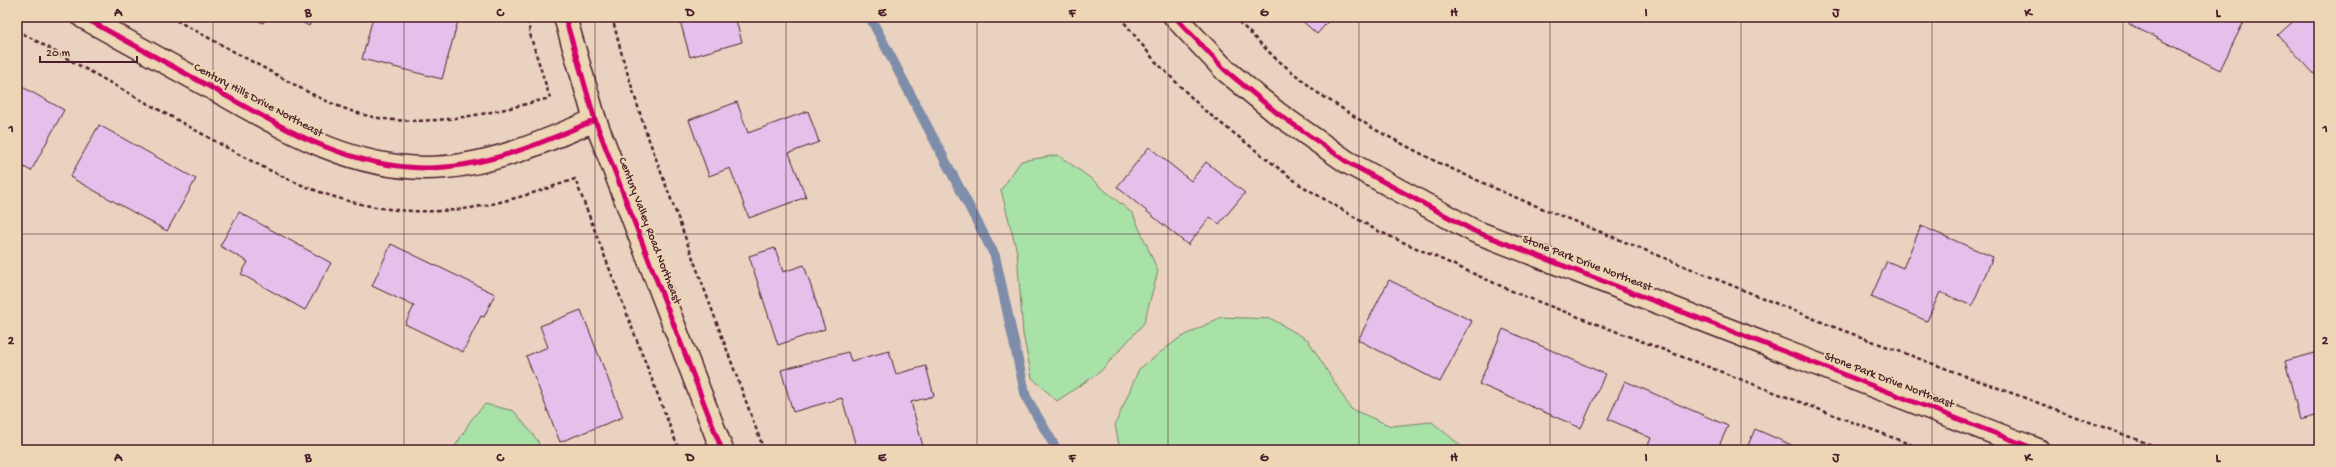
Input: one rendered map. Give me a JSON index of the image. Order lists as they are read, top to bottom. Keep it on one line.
{"streets":{"street":["Century Hills Drive Northeast","Century Valley Road Northeast","Stone Park Drive Northeast"]},"crossings":[["Century Hills Drive Northeast","Century Valley Road Northeast"]],"scale_bar":"20 m","grid":{"columns":["A","B","C","D","E","F","G","H","I","J","K","L"],"rows":["1","2"]}}
